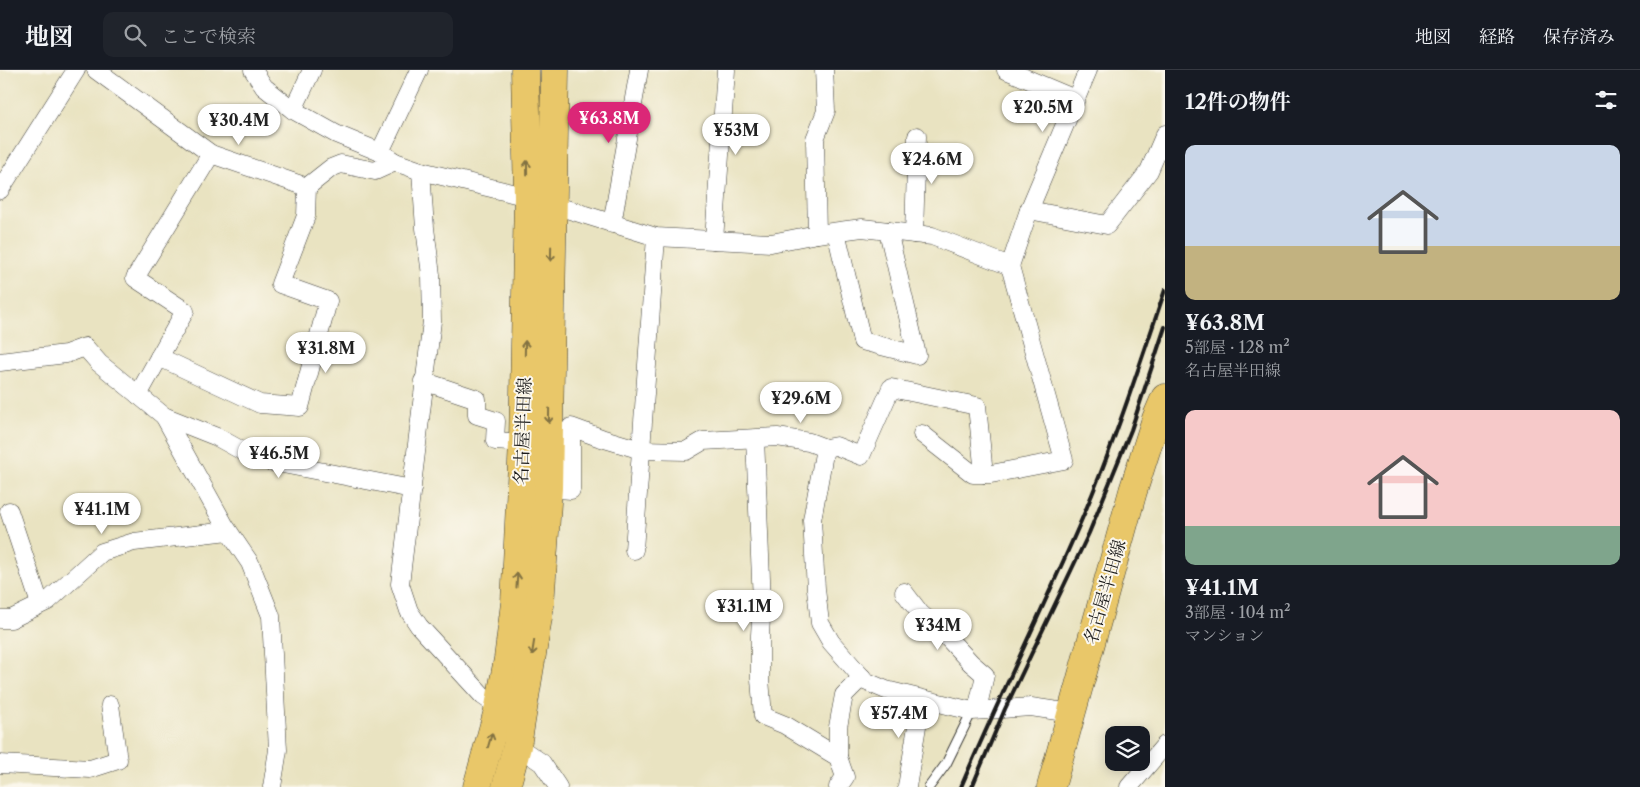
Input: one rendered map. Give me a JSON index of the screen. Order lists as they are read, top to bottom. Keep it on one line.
{"streets":{"main road":["名古屋半田線"]},"page":{"header":"地図","search":"ここで検索","nav":["地図","経路","保存済み"],"heading":"12件の物件","price":["¥20.5M","¥63.8M","¥30.4M","¥53M","¥24.6M","¥31.8M","¥29.6M","¥46.5M","¥41.1M","¥31.1M","¥34M","¥57.4M"],"list":[{"name":"¥63.8M","note":"5部屋 · 128 m² · 名古屋半田線"},{"name":"¥41.1M","note":"3部屋 · 104 m² · マンション"}]}}
